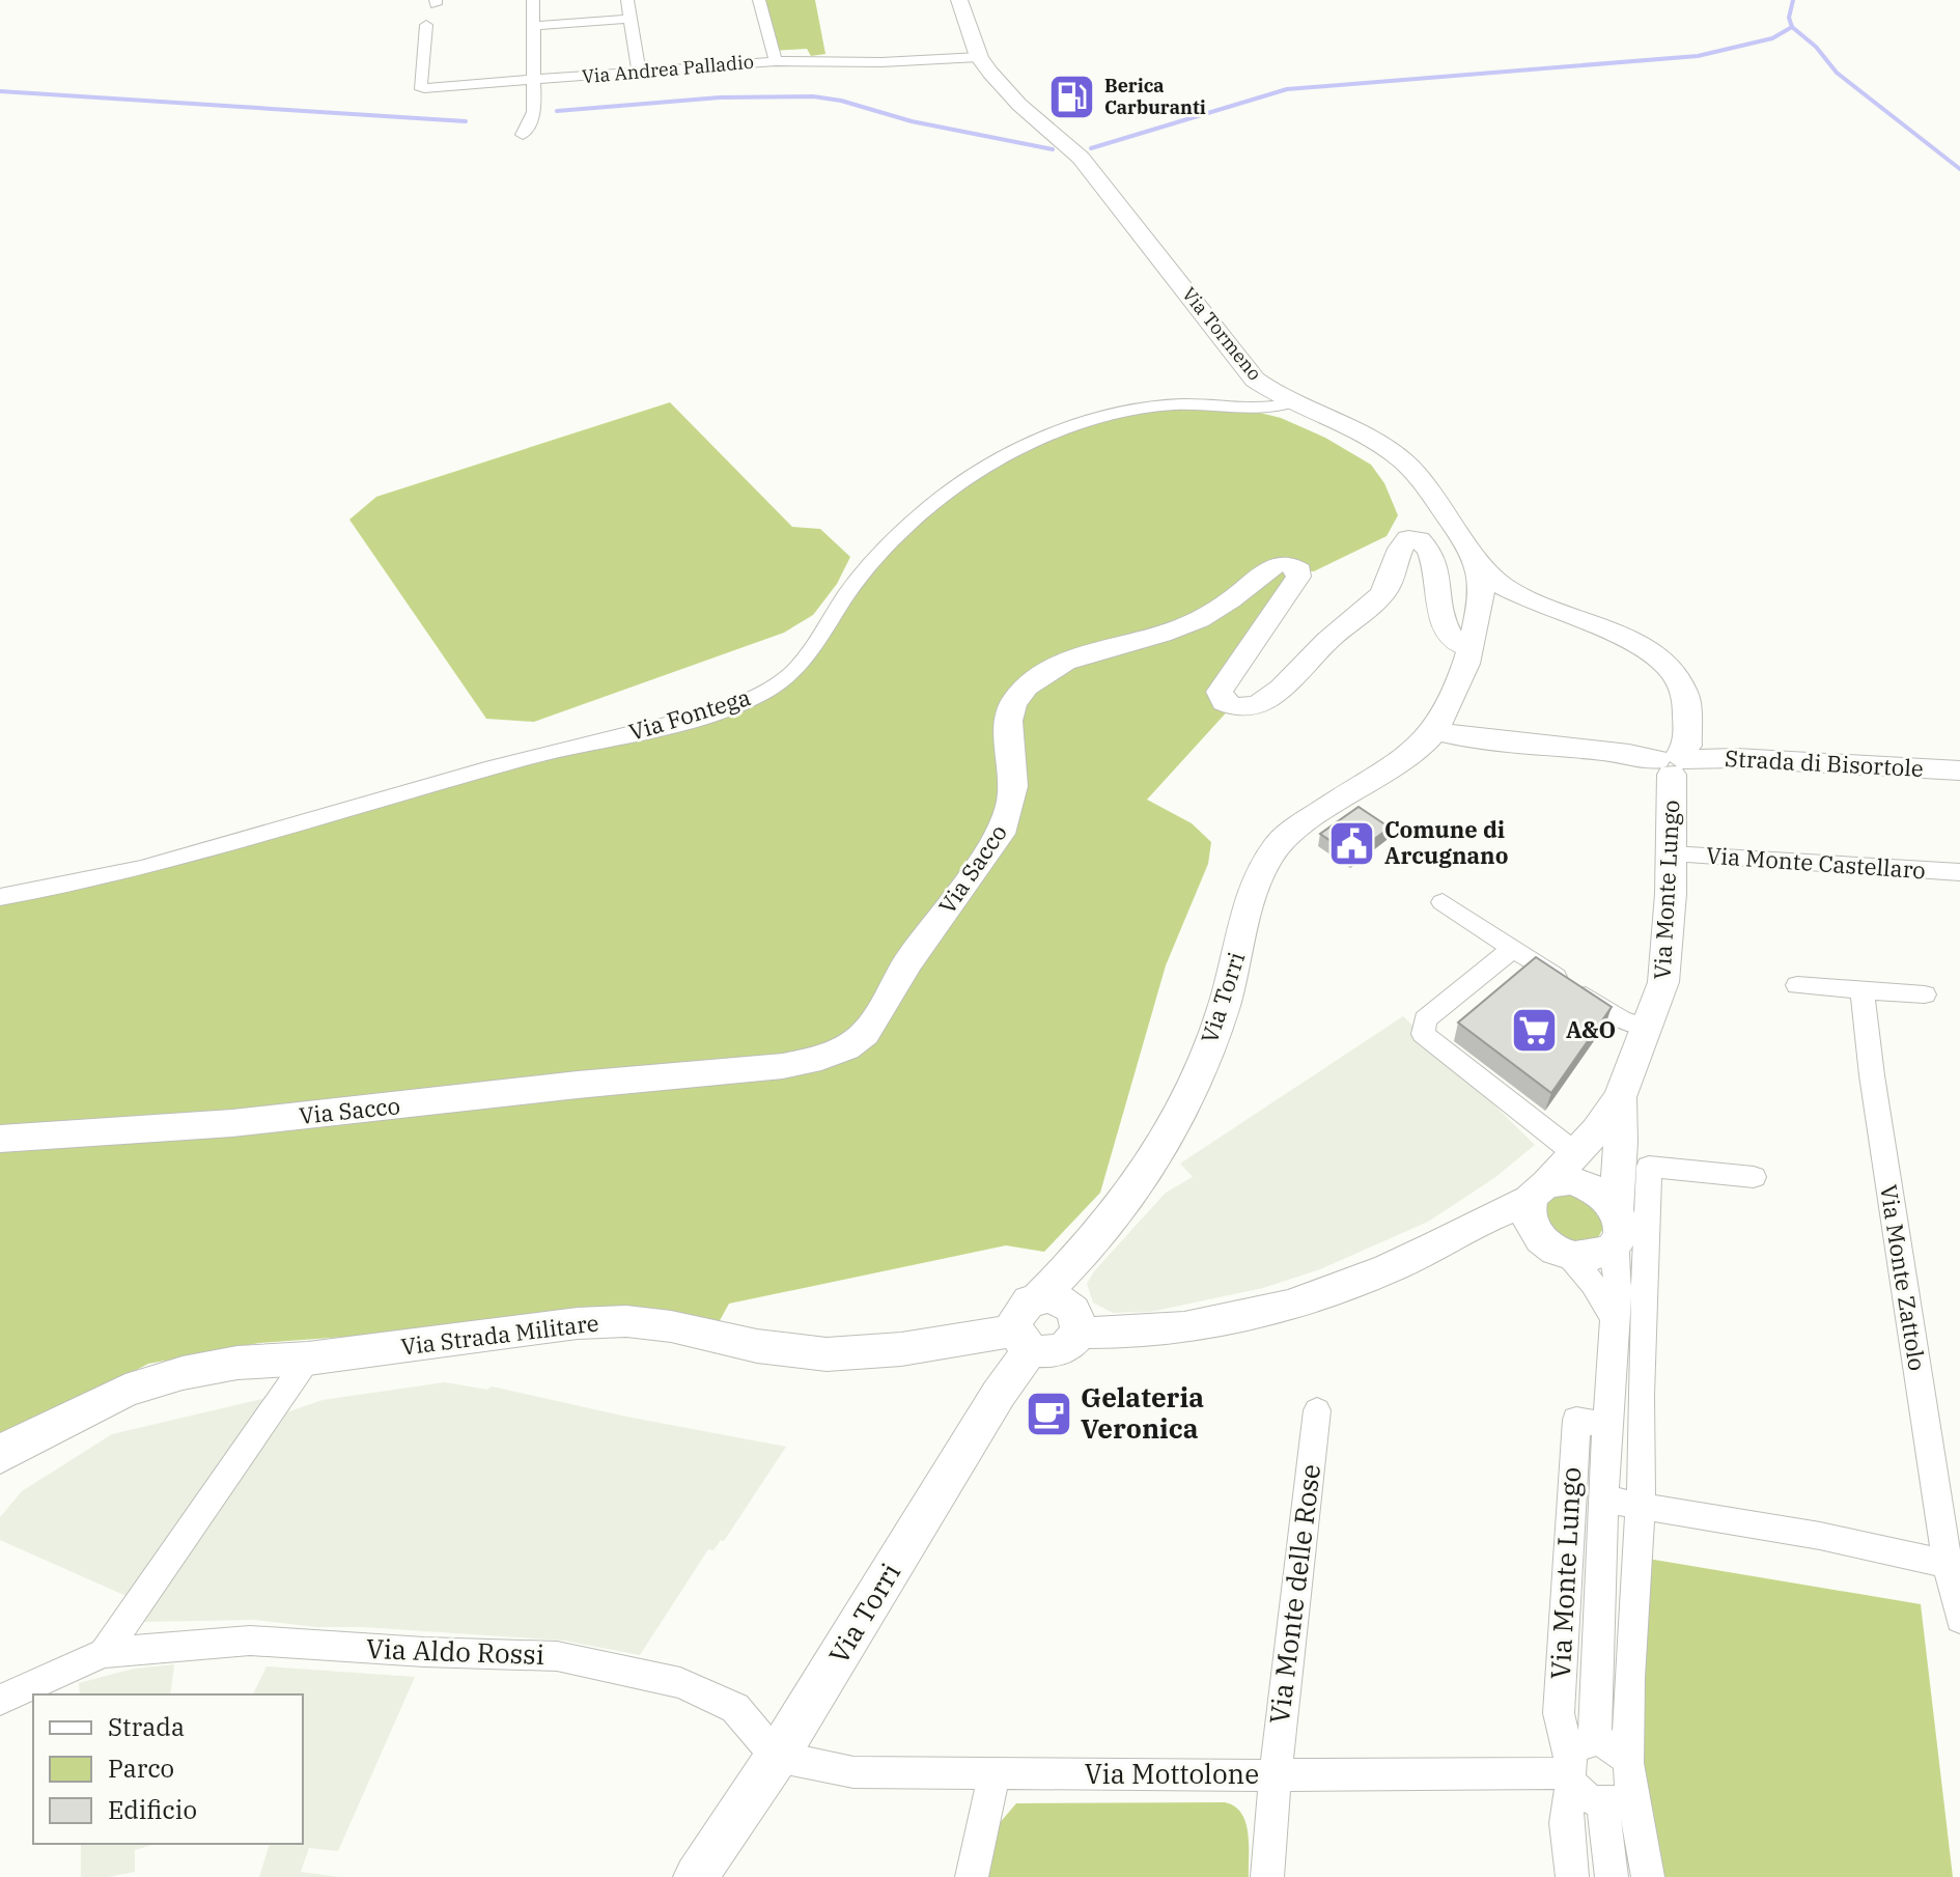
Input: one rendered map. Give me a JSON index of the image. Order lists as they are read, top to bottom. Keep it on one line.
{"streets":{"main road":["Via Tormeno","Strada di Bisortole","Via Sacco","Via Monte Lungo","Via Torri","Via Strada Militare"],"street":["Via Andrea Palladio","Via Fontega","Via Monte Castellaro","Via Monte Zattolo","Via Monte delle Rose","Via Aldo Rossi","Via Mottolone"]},"crossings":[["Via Andrea Palladio","Via Tormeno"],["Via Tormeno","Via Fontega"],["Via Tormeno","Via Monte Lungo"],["Strada di Bisortole","Via Monte Lungo"],["Strada di Bisortole","Via Torri"],["Via Monte Castellaro","Via Monte Lungo"],["Via Monte Lungo","Via Mottolone"],["Via Torri","Via Strada Militare"],["Via Torri","Via Aldo Rossi"],["Via Torri","Via Mottolone"],["Via Monte delle Rose","Via Mottolone"],["Via Aldo Rossi","Via Mottolone"]],"places":{"fuel station":["Berica Carburanti"],"public building":["Comune di Arcugnano"],"supermarket":["A&O"],"cafe":["Gelateria Veronica"]},"legend":["Strada","Parco","Edificio"]}
